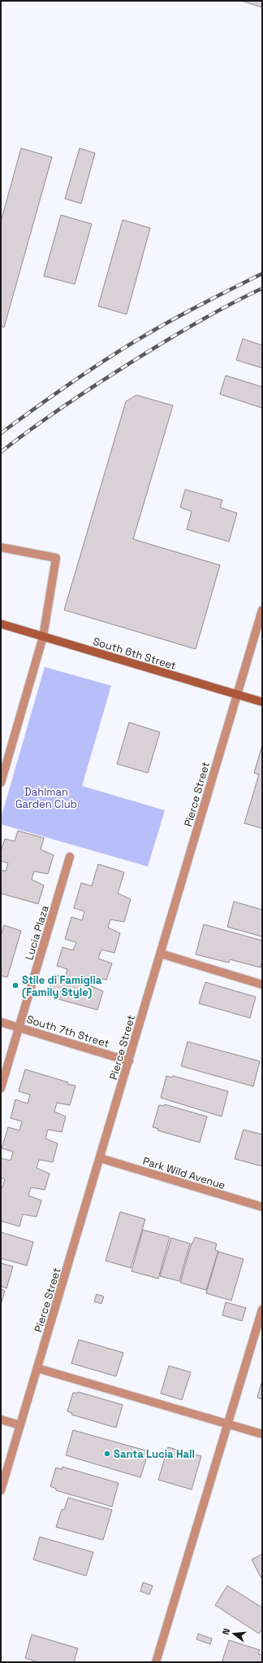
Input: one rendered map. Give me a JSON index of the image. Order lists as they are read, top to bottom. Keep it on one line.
{"streets":{"street":["South 6th Street","Pierce Street","Lucia Plaza","South 7th Street","Park Wild Avenue"]},"crossings":[["South 6th Street","Pierce Street"],["Pierce Street","South 7th Street"],["Pierce Street","Park Wild Avenue"],["Lucia Plaza","South 7th Street"]],"parks":["Dahlman Garden Club"],"places":["Stile di Famiglia (Family Style)","Santa Lucia Hall"],"north":"left"}
